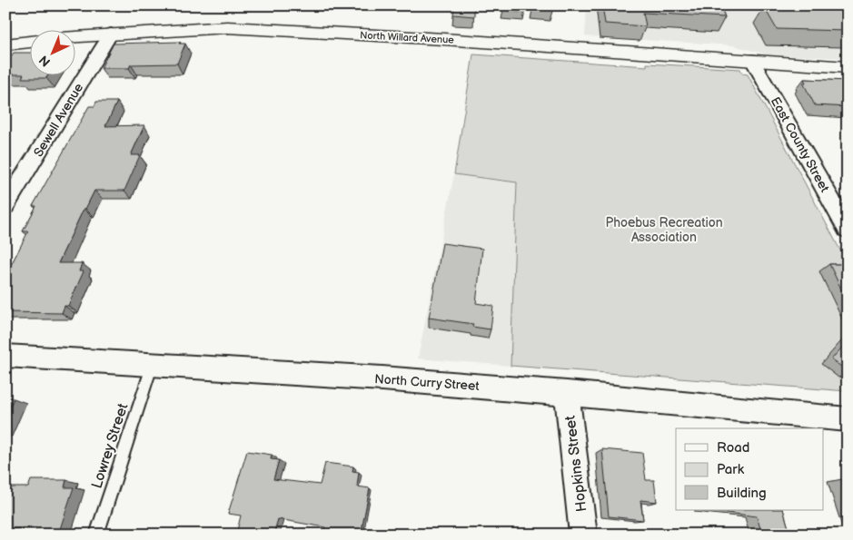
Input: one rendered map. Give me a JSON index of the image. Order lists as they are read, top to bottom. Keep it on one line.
{"streets":{"street":["North Willard Avenue","Sewell Avenue","East County Street","North Curry Street","Hopkins Street"],"lane":["Lowrey Street"]},"crossings":[["North Willard Avenue","Sewell Avenue"],["North Willard Avenue","East County Street"],["North Curry Street","Lowrey Street"],["North Curry Street","Hopkins Street"]],"parks":["Phoebus Recreation Association"],"legend":["Road","Park","Building"],"north":"bottom left"}
